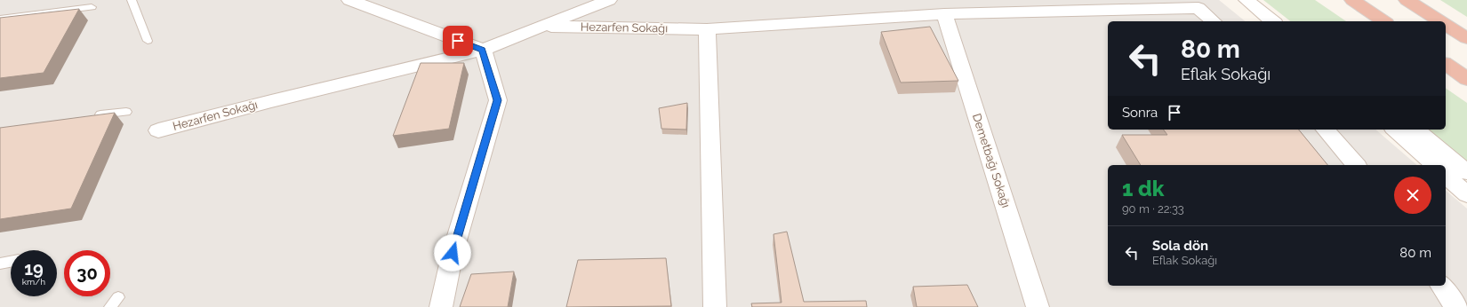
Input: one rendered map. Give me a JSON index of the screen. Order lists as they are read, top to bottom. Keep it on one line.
{"streets":{"street":["Hezarfen Sokağı","Demetbağı Sokağı"]},"crossings":[["Hezarfen Sokağı","Demetbağı Sokağı"]],"page":{"turn":["80 m","Eflak Sokağı"],"then":"Sonra","heading":["1 dk","90 m · 22:33"],"list":[{"name":"Sola dön","note":"Eflak Sokağı","value":"80 m"}],"speed":"19 km/h","limit":"30"}}
